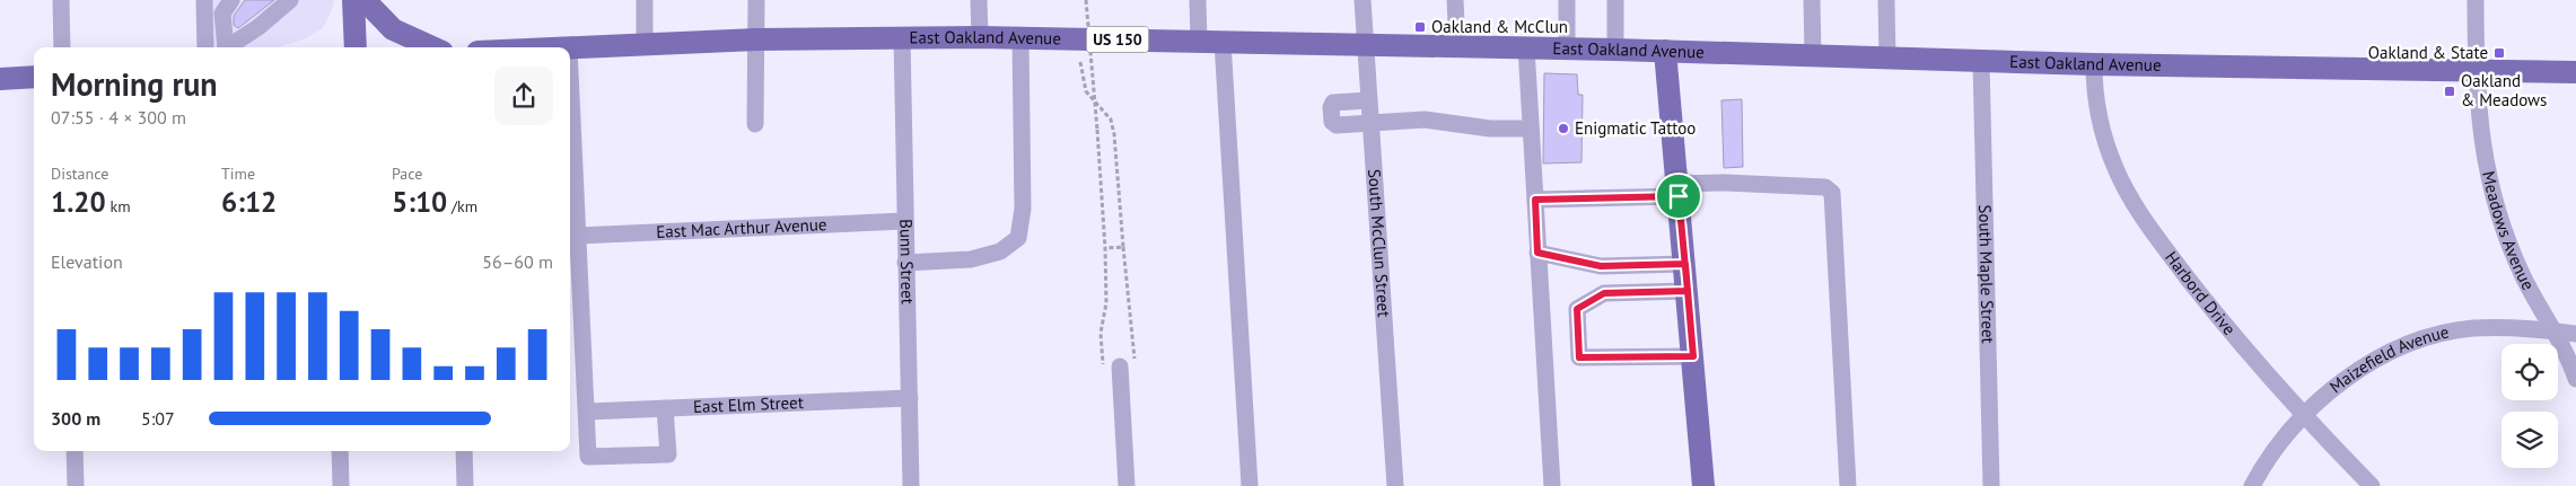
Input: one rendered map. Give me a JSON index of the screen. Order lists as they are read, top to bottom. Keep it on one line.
{"streets":{"main road":["East Oakland Avenue","US 150"],"street":["East Mac Arthur Avenue","Meadows Avenue","South McClun Street","Bunn Street","South Maple Street","Harbord Drive","Maizefield Avenue","East Elm Street"]},"crossings":[["East Oakland Avenue","Meadows Avenue"],["East Oakland Avenue","South McClun Street"],["East Oakland Avenue","Bunn Street"],["East Oakland Avenue","South Maple Street"],["East Oakland Avenue","Harbord Drive"],["East Mac Arthur Avenue","Bunn Street"],["Meadows Avenue","Maizefield Avenue"],["Bunn Street","East Elm Street"],["Harbord Drive","Maizefield Avenue"]],"places":{"transit":["Oakland & McClun","Oakland & State","Oakland & Meadows"],"other":["Enigmatic Tattoo"]},"page":{"heading":["Morning run","07:55 · 4 × 300 m"],"stats":[["Distance","1.20 km"],["Time","6:12"],["Pace","5:10 /km"]],"chart":["Elevation","56–60 m"],"list":[{"name":"300 m","note":"5:07"}]}}
